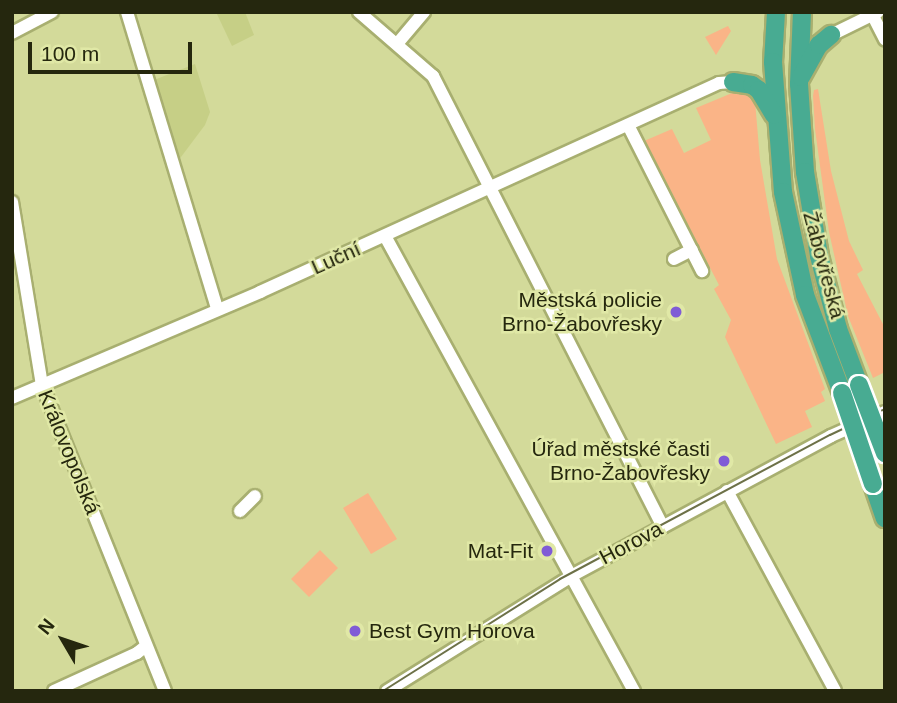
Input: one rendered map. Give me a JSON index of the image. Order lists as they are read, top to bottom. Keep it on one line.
{"streets":{"highway":["Žabovřeská"],"street":["Luční","Královopolská","Horova"]},"crossings":[["Luční","Královopolská"]],"places":["Městská policie Brno-Žabovřesky","Úřad městské časti Brno-Žabovřesky","Mat-Fit","Best Gym Horova"],"scale_bar":"100 m","north":"top left"}
